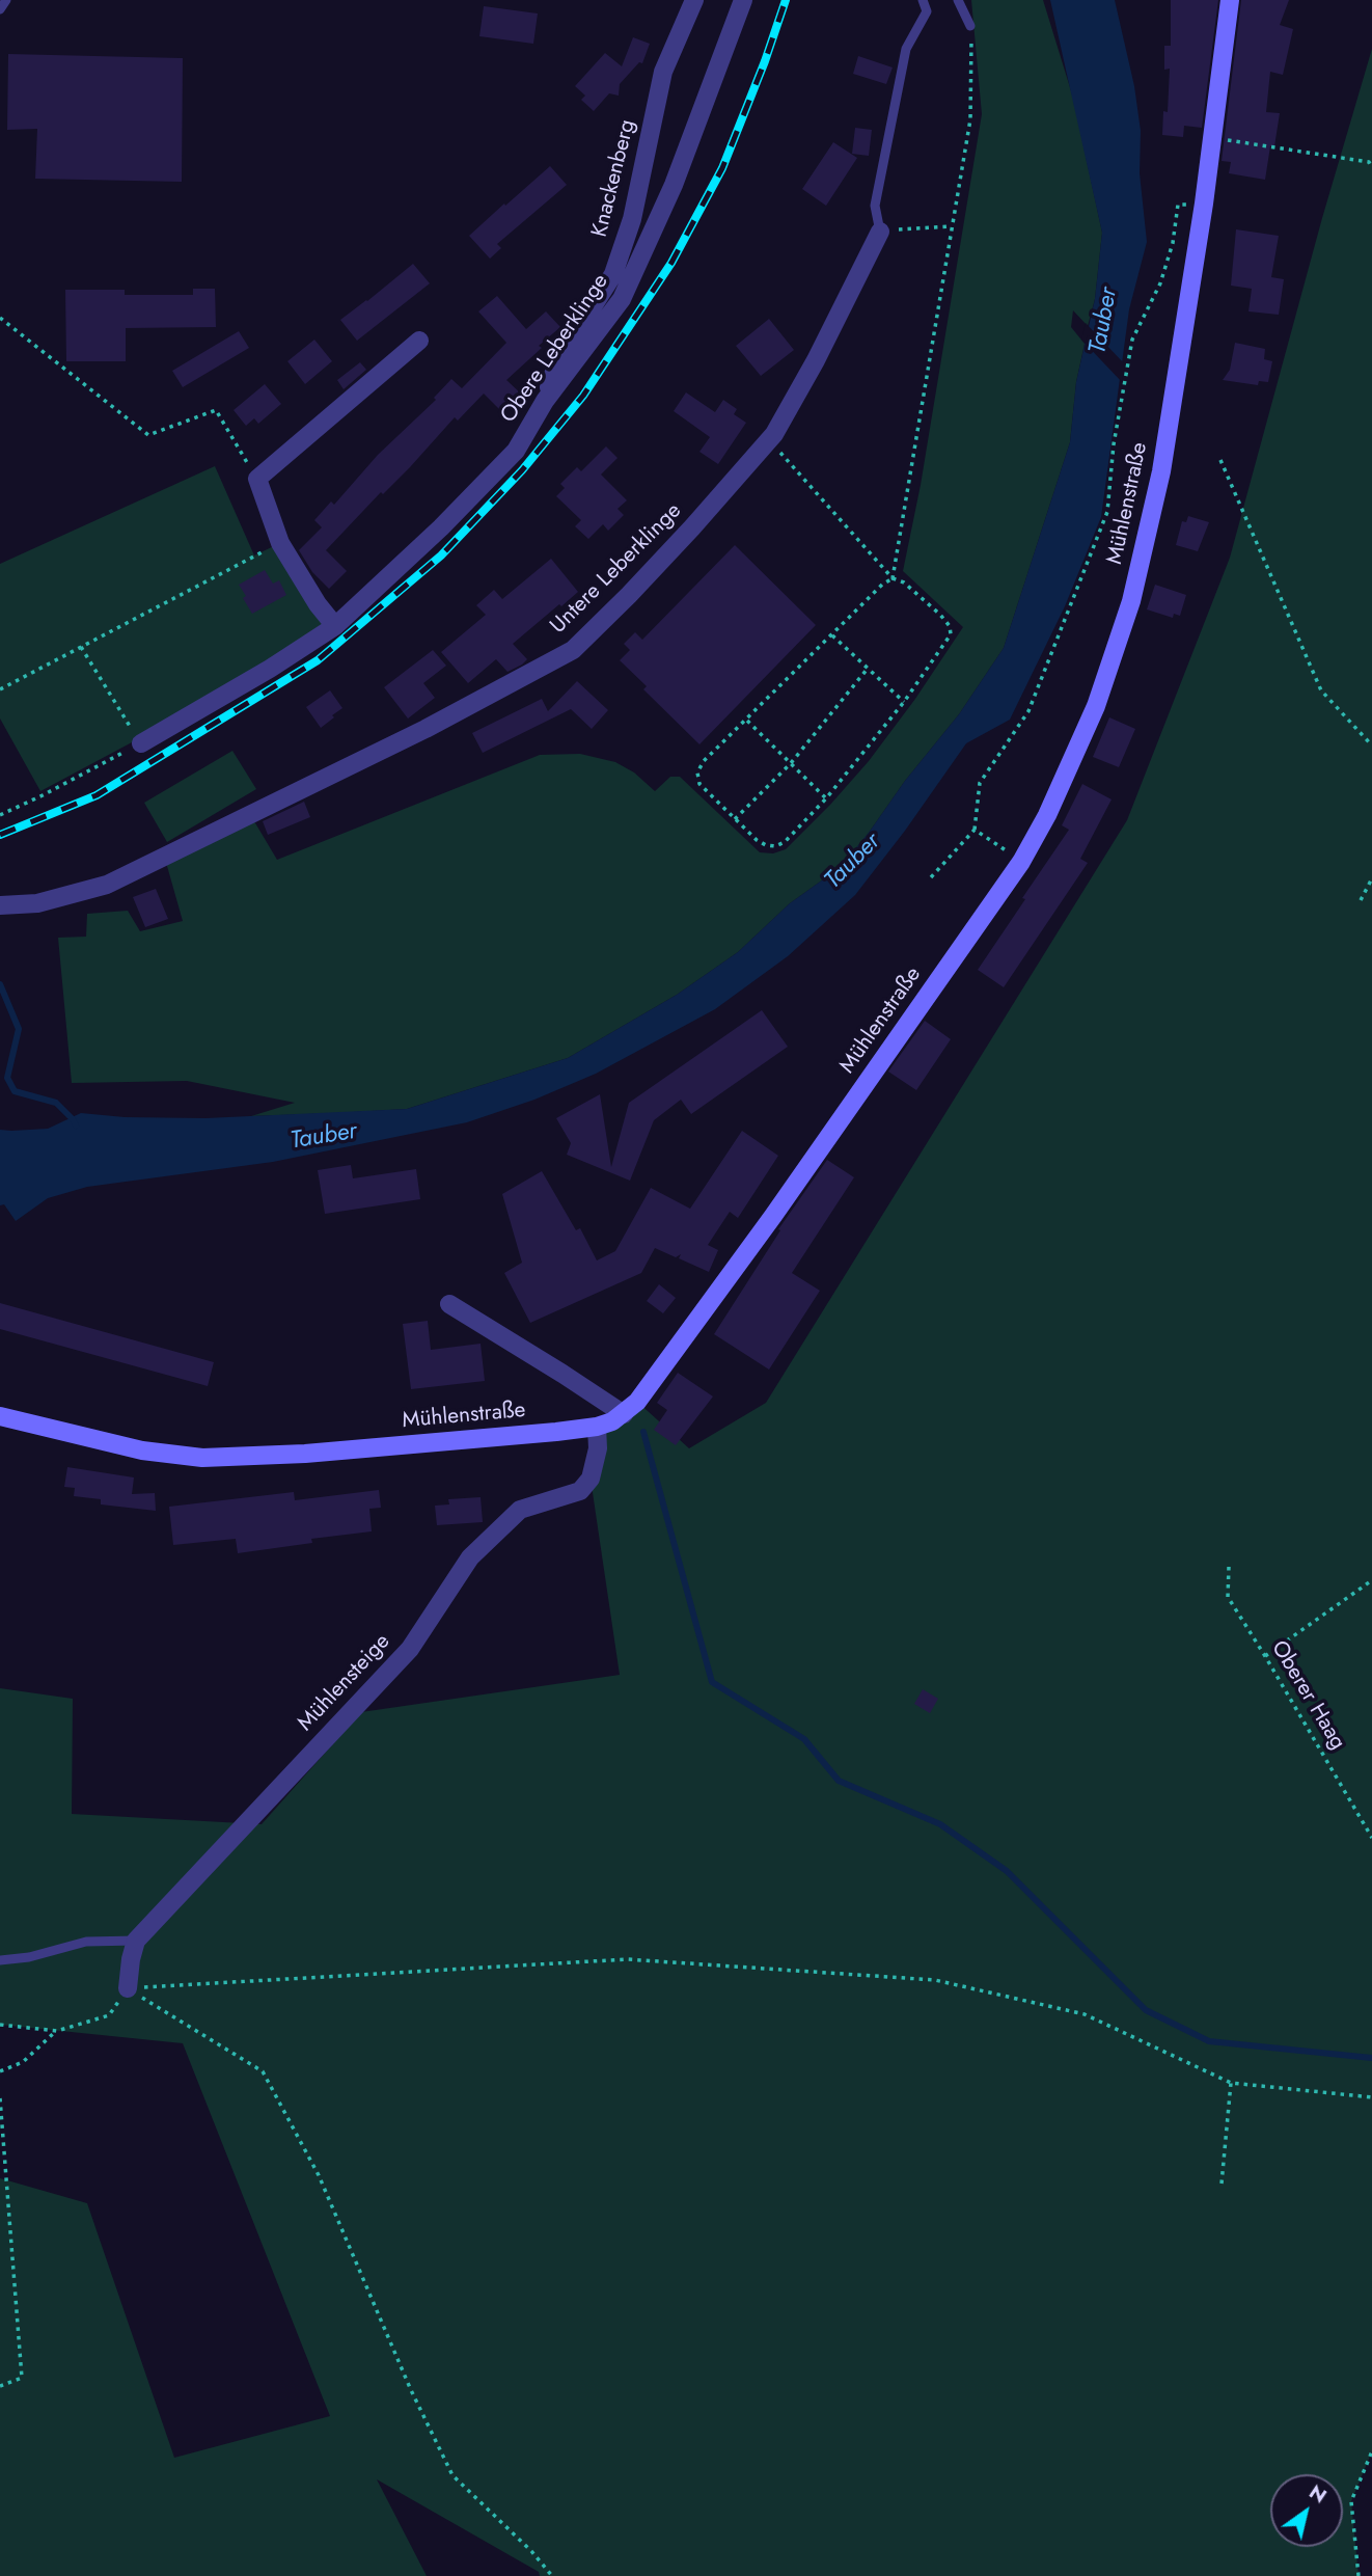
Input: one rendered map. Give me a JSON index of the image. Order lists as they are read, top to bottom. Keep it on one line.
{"streets":{"main road":["Mühlenstraße"],"street":["Knackenberg","Obere Leberklinge","Untere Leberklinge","Mühlensteige"],"path":["Oberer Haag"]},"crossings":[["Knackenberg","Obere Leberklinge"],["Mühlenstraße","Mühlensteige"]],"water":["Tauber"],"north":"top right"}
